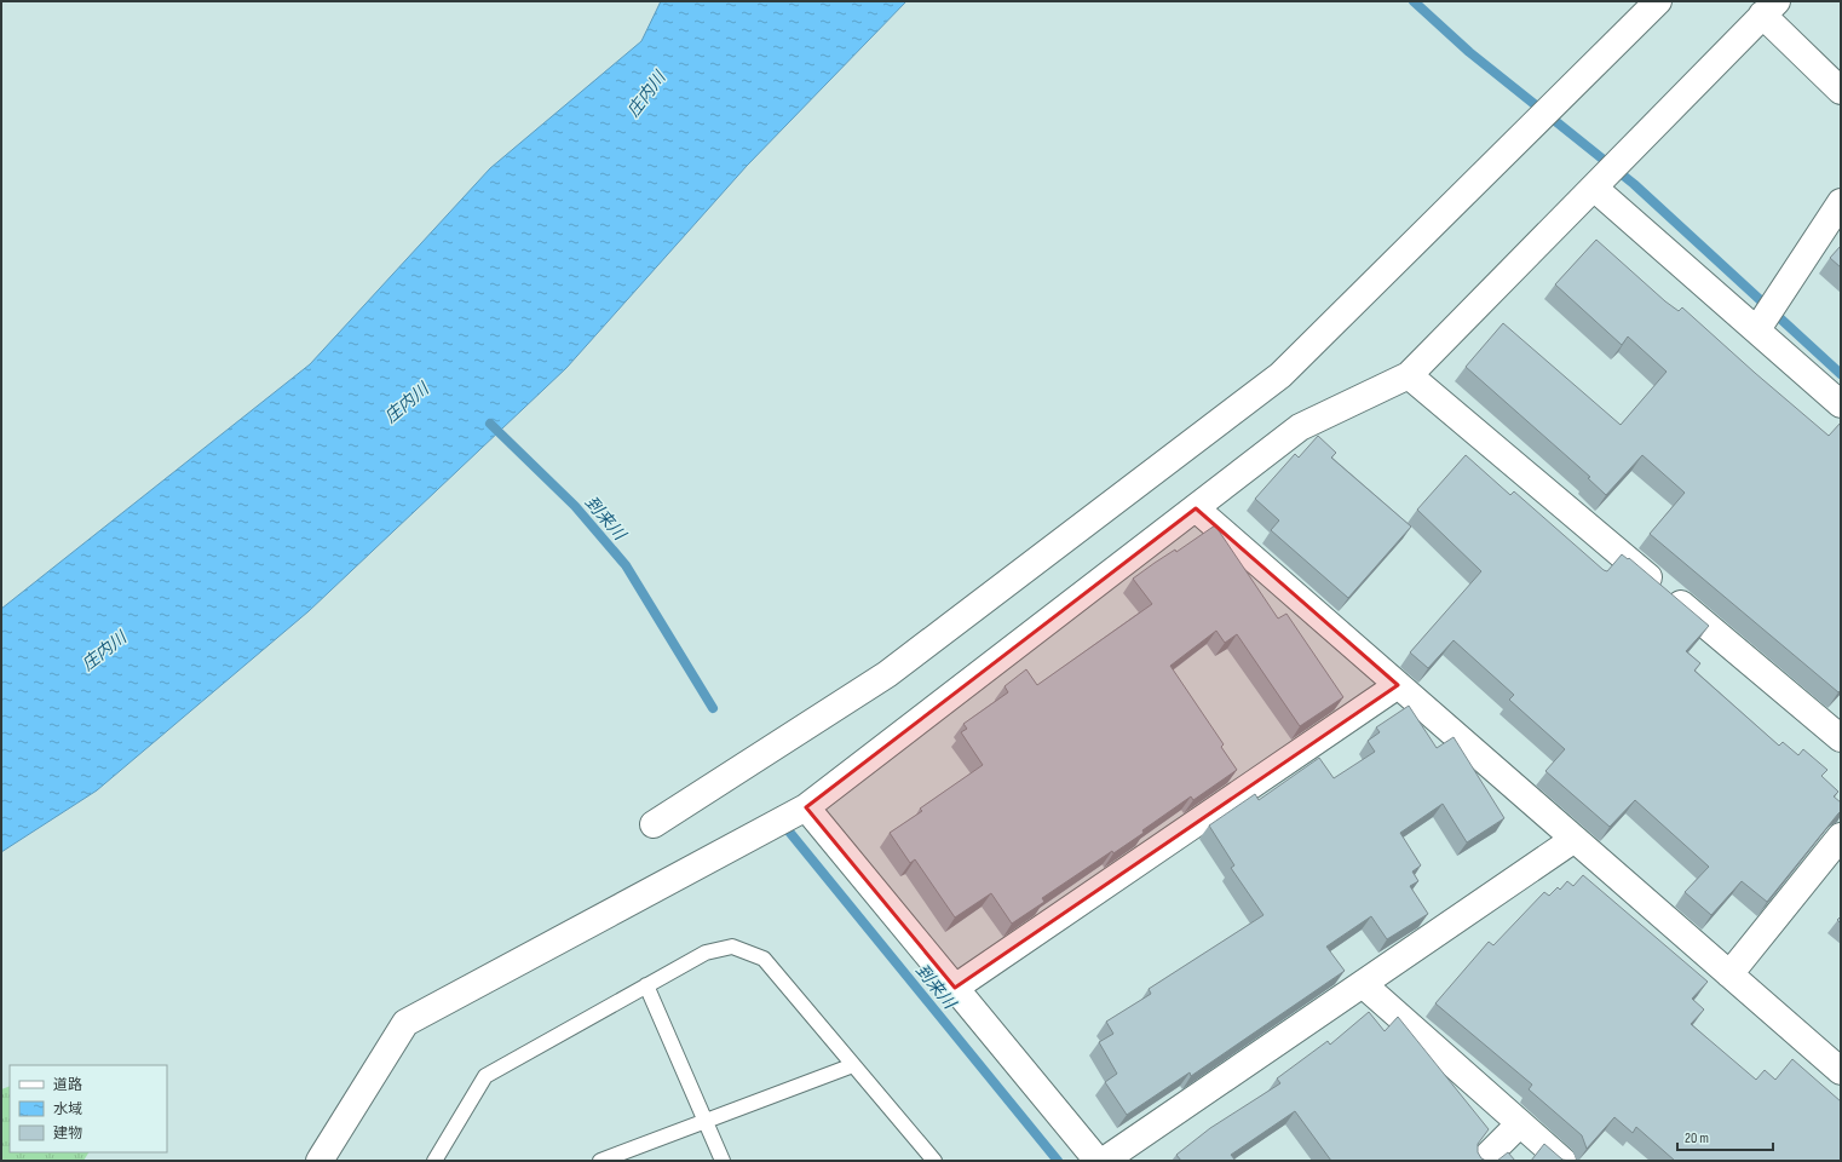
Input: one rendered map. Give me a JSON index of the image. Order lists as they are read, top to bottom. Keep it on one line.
{"water":["庄内川","到来川"],"legend":["道路","水域","建物"],"scale_bar":"20 m"}
